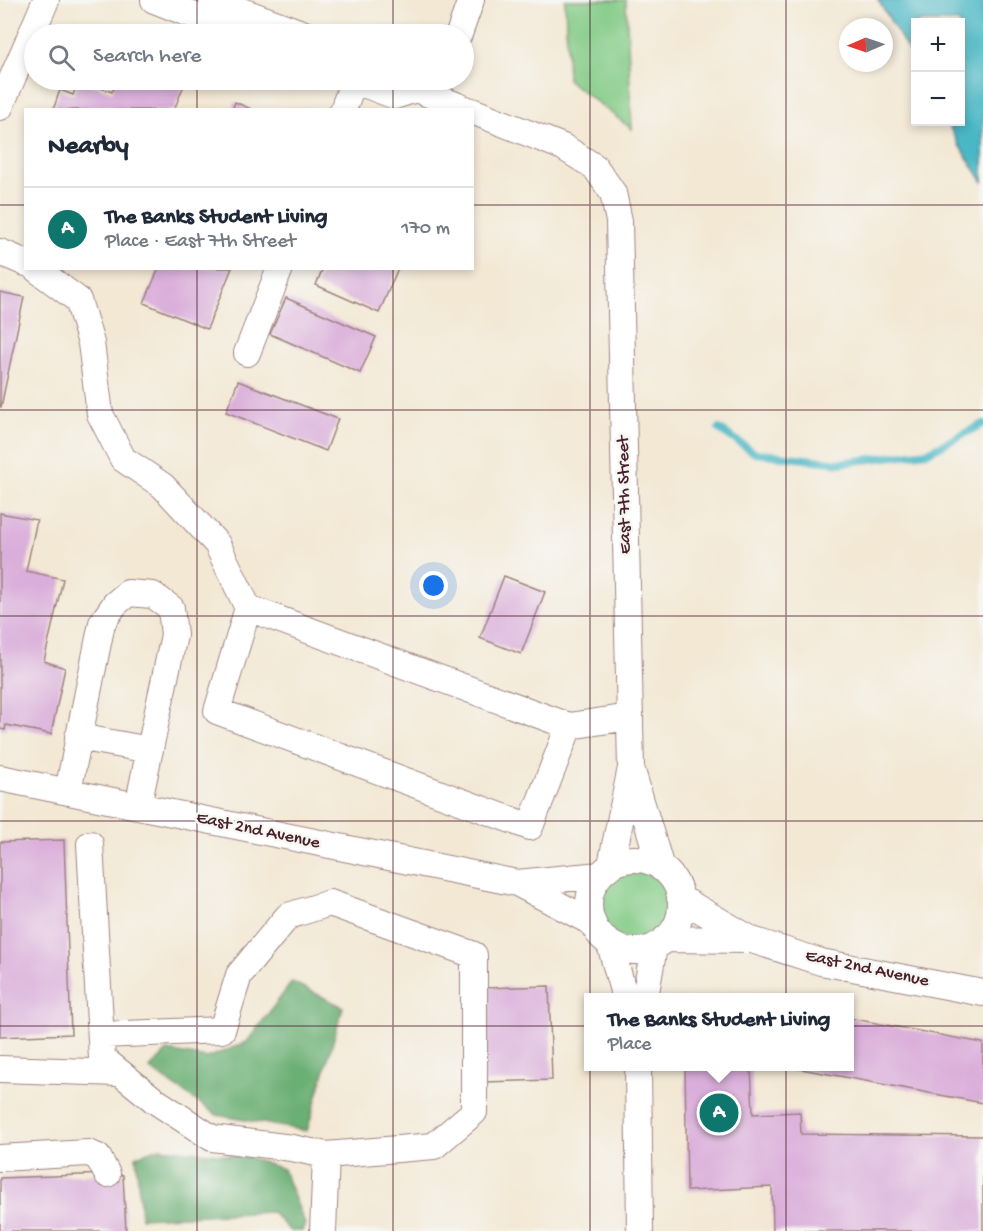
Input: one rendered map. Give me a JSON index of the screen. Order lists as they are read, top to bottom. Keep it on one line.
{"streets":{"street":["East 7th Street","East 2nd Avenue"]},"crossings":[["East 7th Street","East 2nd Avenue"]],"north":"left","page":{"map_buttons":["+","−"],"search":"Search here","heading":"Nearby","list":[{"mark":"A","name":"The Banks Student Living","note":"Place · East 7th Street","value":"170 m"}],"popup":["The Banks Student Living","Place"],"pins":"A"}}
